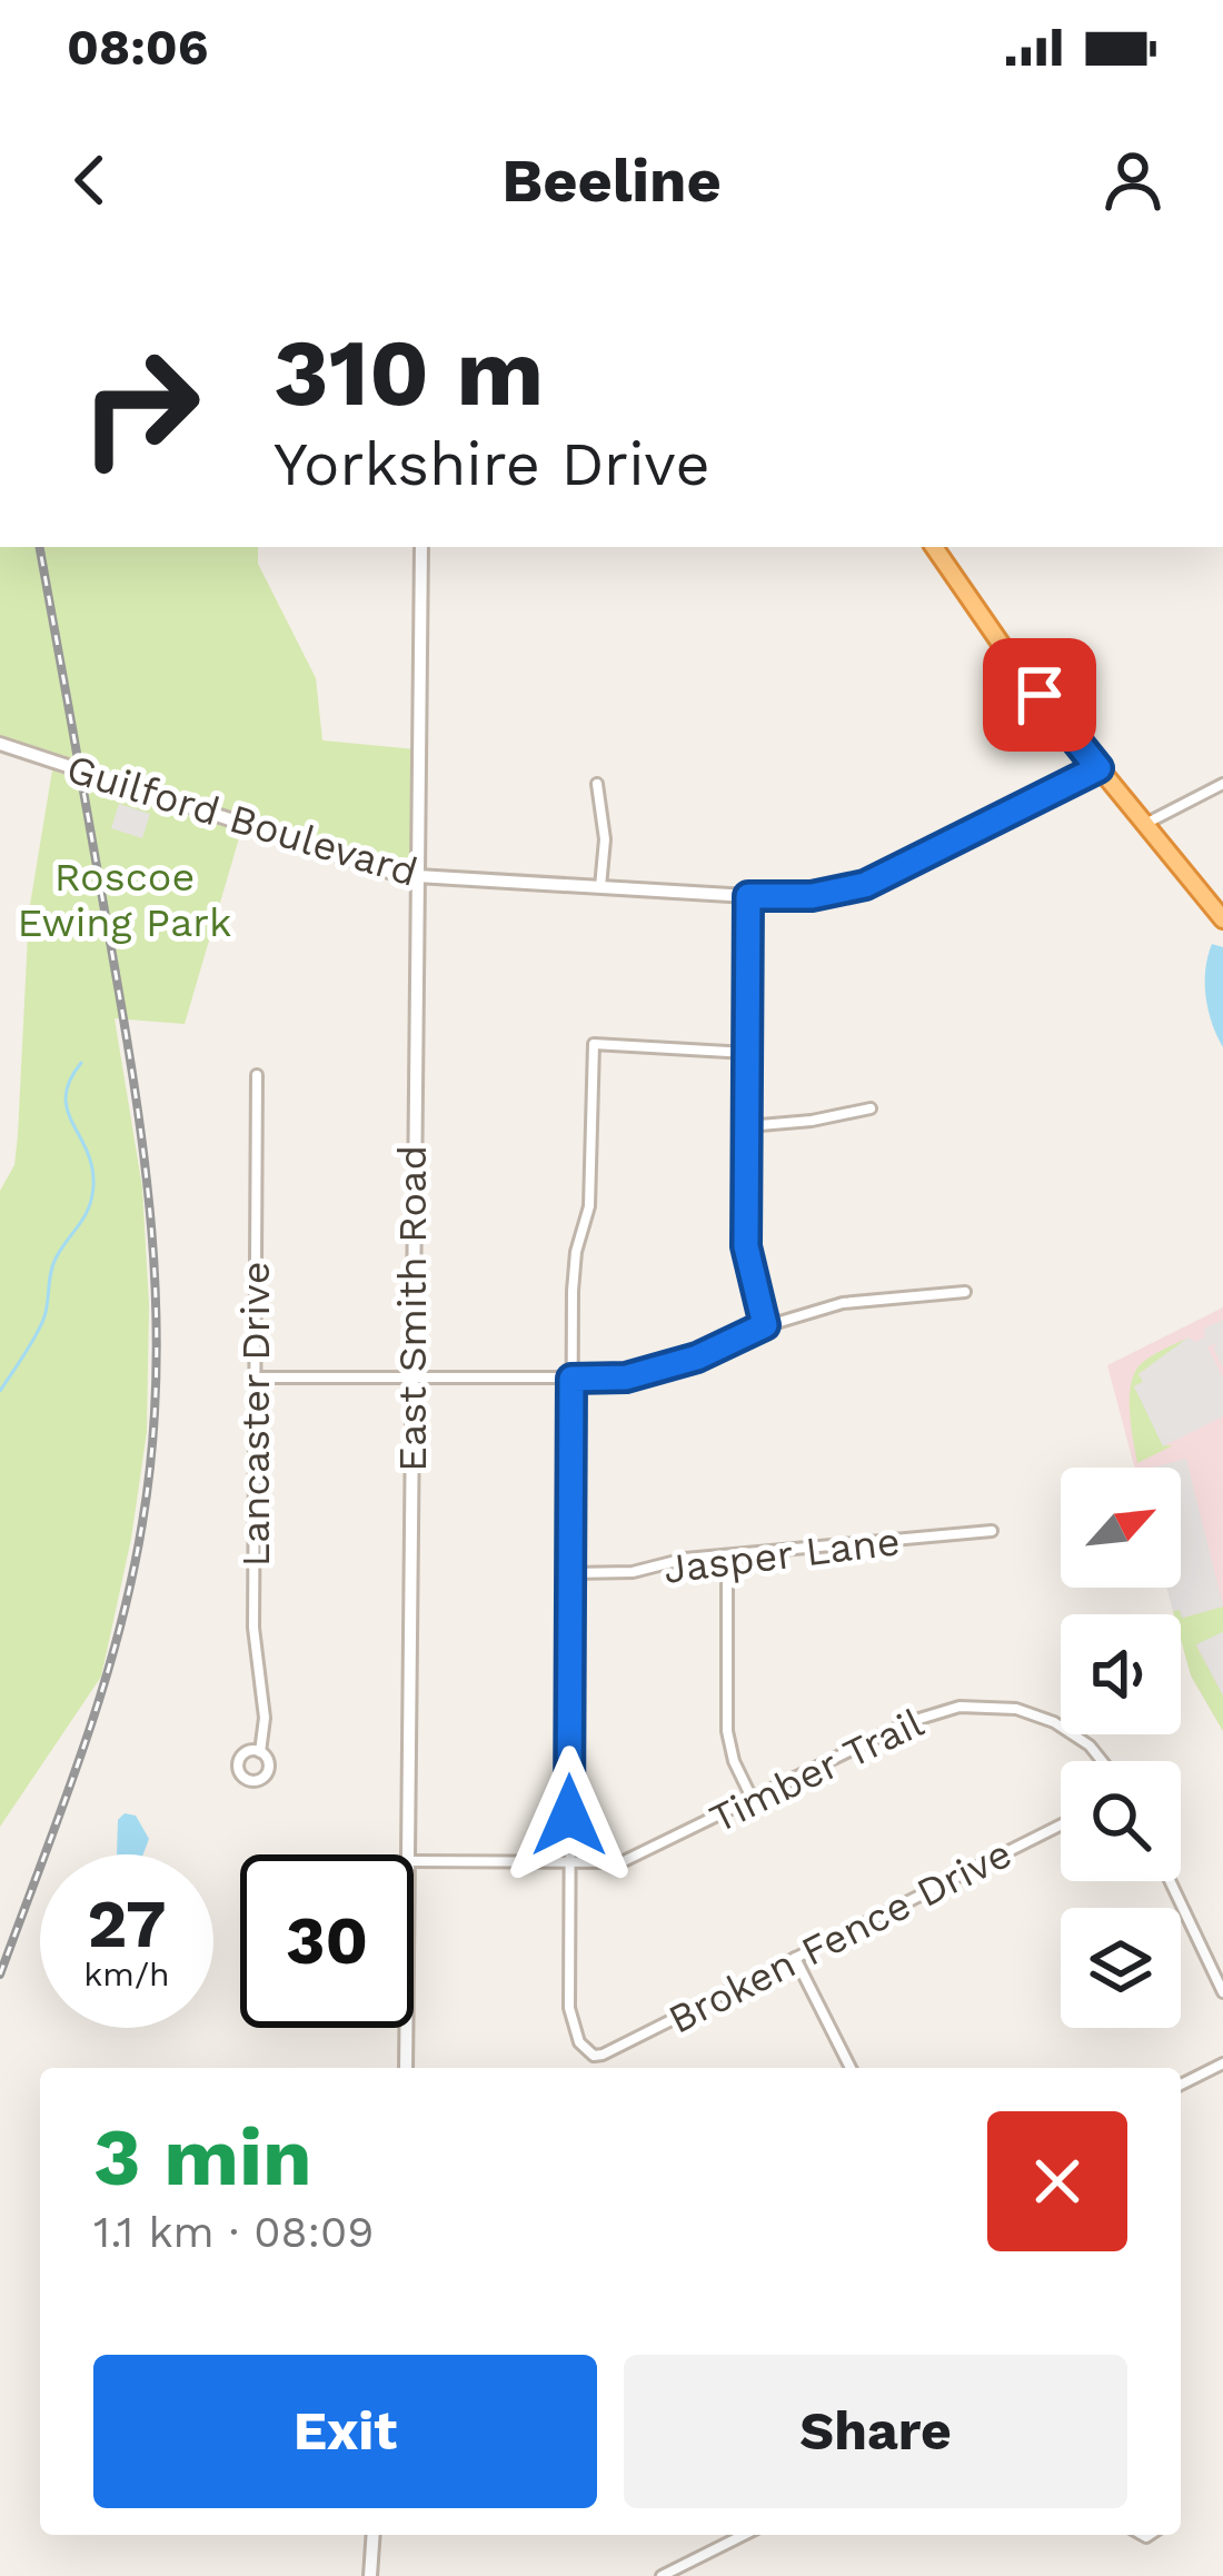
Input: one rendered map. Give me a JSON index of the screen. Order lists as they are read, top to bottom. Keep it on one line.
{"streets":{"street":["Guilford Boulevard","East Smith Road","Lancaster Drive","Jasper Lane","Timber Trail","Broken Fence Drive"]},"crossings":[["Guilford Boulevard","East Smith Road"],["Timber Trail","Broken Fence Drive"]],"parks":["Roscoe Ewing Park"],"north":"top right","page":{"status":"08:06","header":"Beeline","turn":["310 m","Yorkshire Drive"],"speed":"27 km/h","limit":"30","heading":["3 min","1.1 km · 08:09"],"buttons":["Exit","Share"]}}
